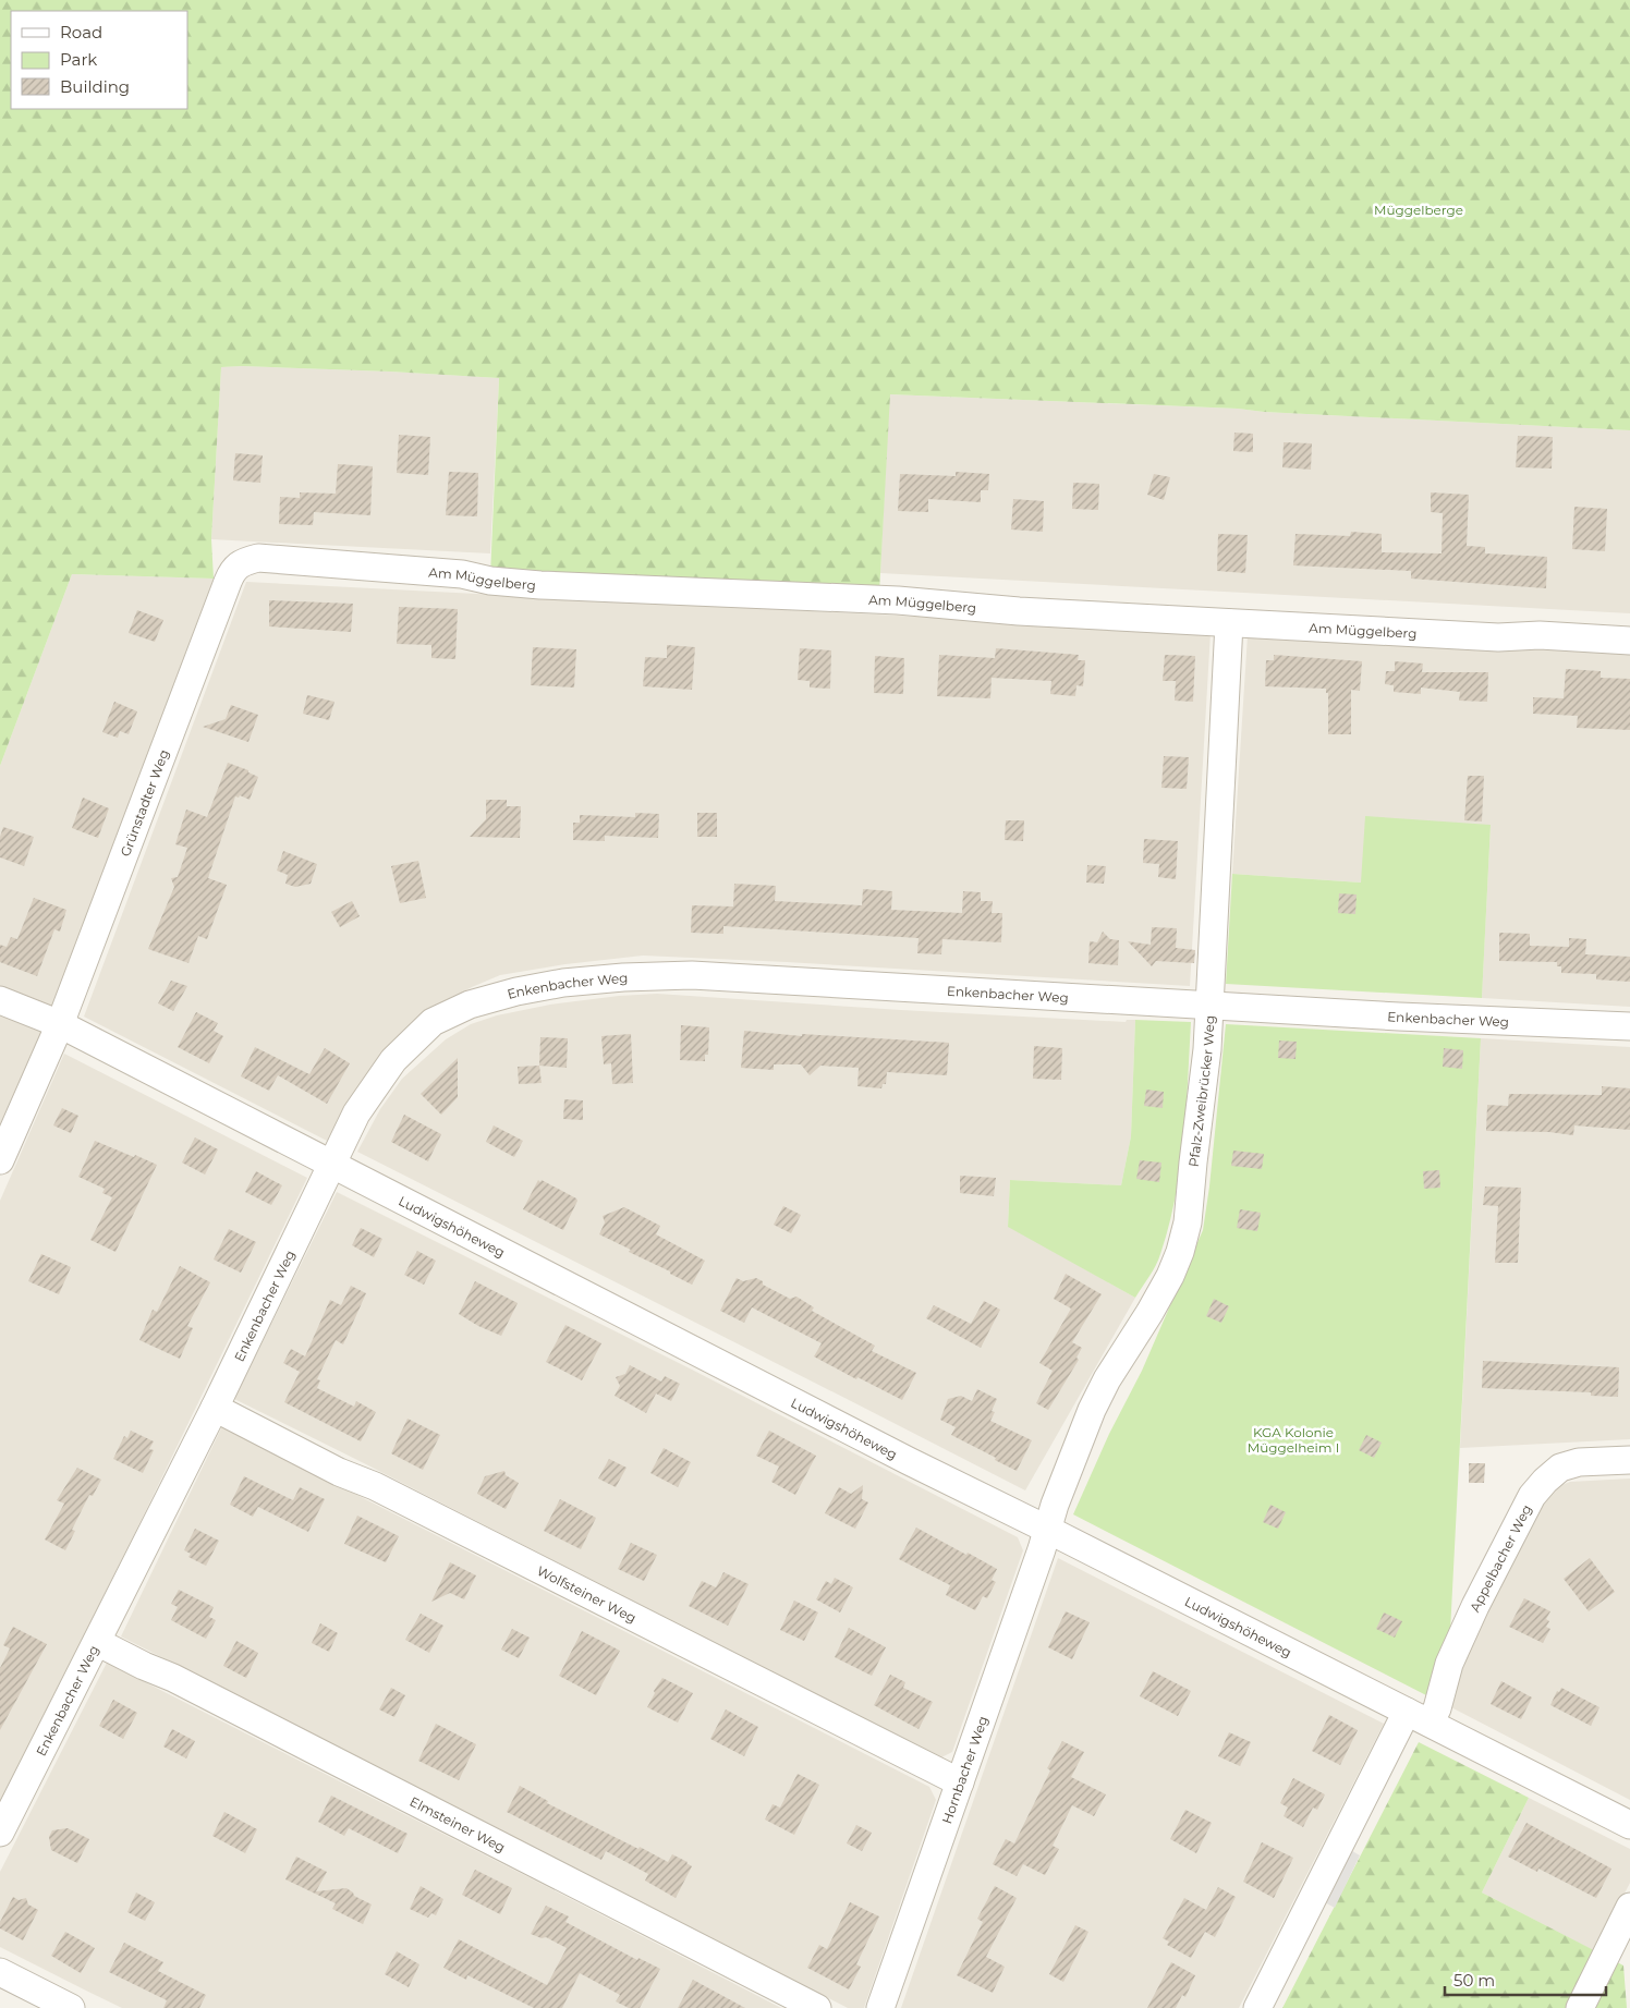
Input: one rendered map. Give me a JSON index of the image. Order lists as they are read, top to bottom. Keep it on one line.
{"streets":{"street":["Am Müggelberg","Grünstadter Weg","Enkenbacher Weg","Pfalz-Zweibrücker Weg","Ludwigshöheweg","Appelbacher Weg","Wolfsteiner Weg","Hornbacher Weg","Elmsteiner Weg"]},"crossings":[["Am Müggelberg","Grünstadter Weg"],["Am Müggelberg","Pfalz-Zweibrücker Weg"],["Grünstadter Weg","Ludwigshöheweg"],["Enkenbacher Weg","Pfalz-Zweibrücker Weg"],["Enkenbacher Weg","Ludwigshöheweg"],["Enkenbacher Weg","Wolfsteiner Weg"],["Enkenbacher Weg","Elmsteiner Weg"],["Pfalz-Zweibrücker Weg","Ludwigshöheweg"],["Pfalz-Zweibrücker Weg","Hornbacher Weg"],["Ludwigshöheweg","Appelbacher Weg"],["Ludwigshöheweg","Hornbacher Weg"],["Wolfsteiner Weg","Hornbacher Weg"]],"parks":["Müggelberge","KGA Kolonie Müggelheim I"],"legend":["Road","Park","Building"],"scale_bar":"50 m"}
